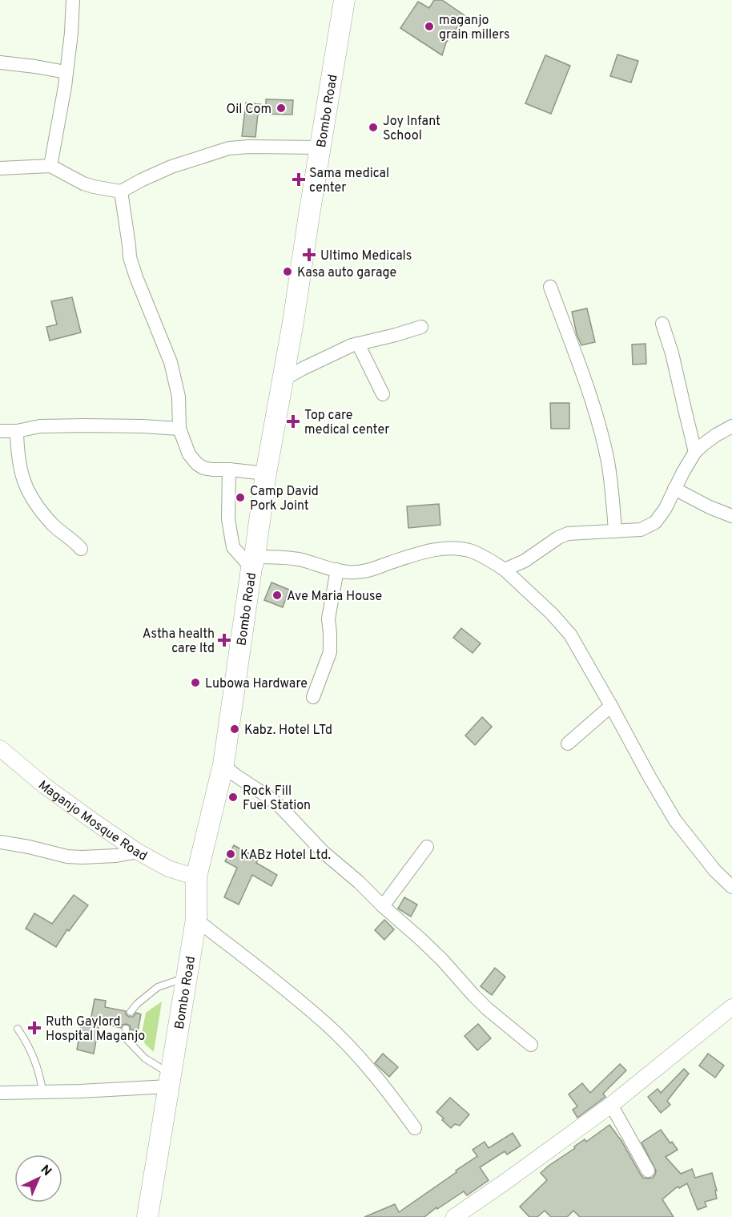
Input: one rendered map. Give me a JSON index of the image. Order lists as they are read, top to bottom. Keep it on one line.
{"streets":{"main road":["Bombo Road"],"street":["Maganjo Mosque Road"]},"crossings":[["Bombo Road","Maganjo Mosque Road"]],"places":{"other":["maganjo grain millers","Oil Com","Joy Infant School","Kasa auto garage","Camp David Pork Joint","Ave Maria House","Lubowa Hardware","Kabz. Hotel LTd","Rock Fill Fuel Station","KABz Hotel Ltd."],"health":["Sama medical center","Ultimo Medicals","Top care medical center","Astha health care ltd","Ruth Gaylord Hospital Maganjo"]},"north":"top right"}
